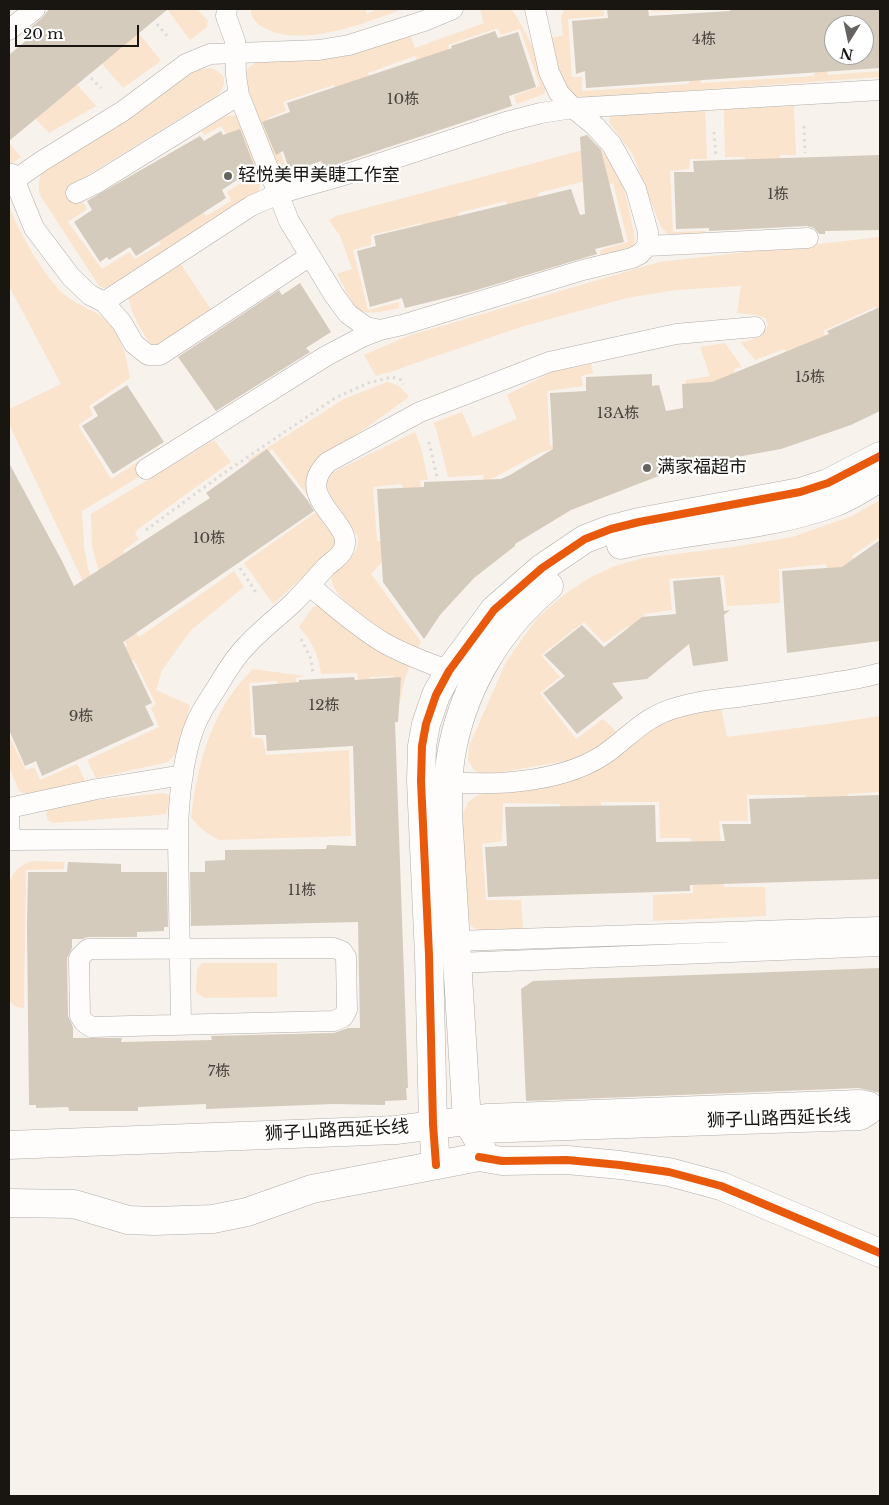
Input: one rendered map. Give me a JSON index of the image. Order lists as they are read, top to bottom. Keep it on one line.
{"streets":{"street":["狮子山路西延长线"]},"places":["轻悦美甲美睫工作室","满家福超市"],"house_numbers":["4栋","10栋","1栋","15栋","13A栋","10栋","12栋","9栋","11栋","7栋"],"scale_bar":"20 m","north":"bottom"}
